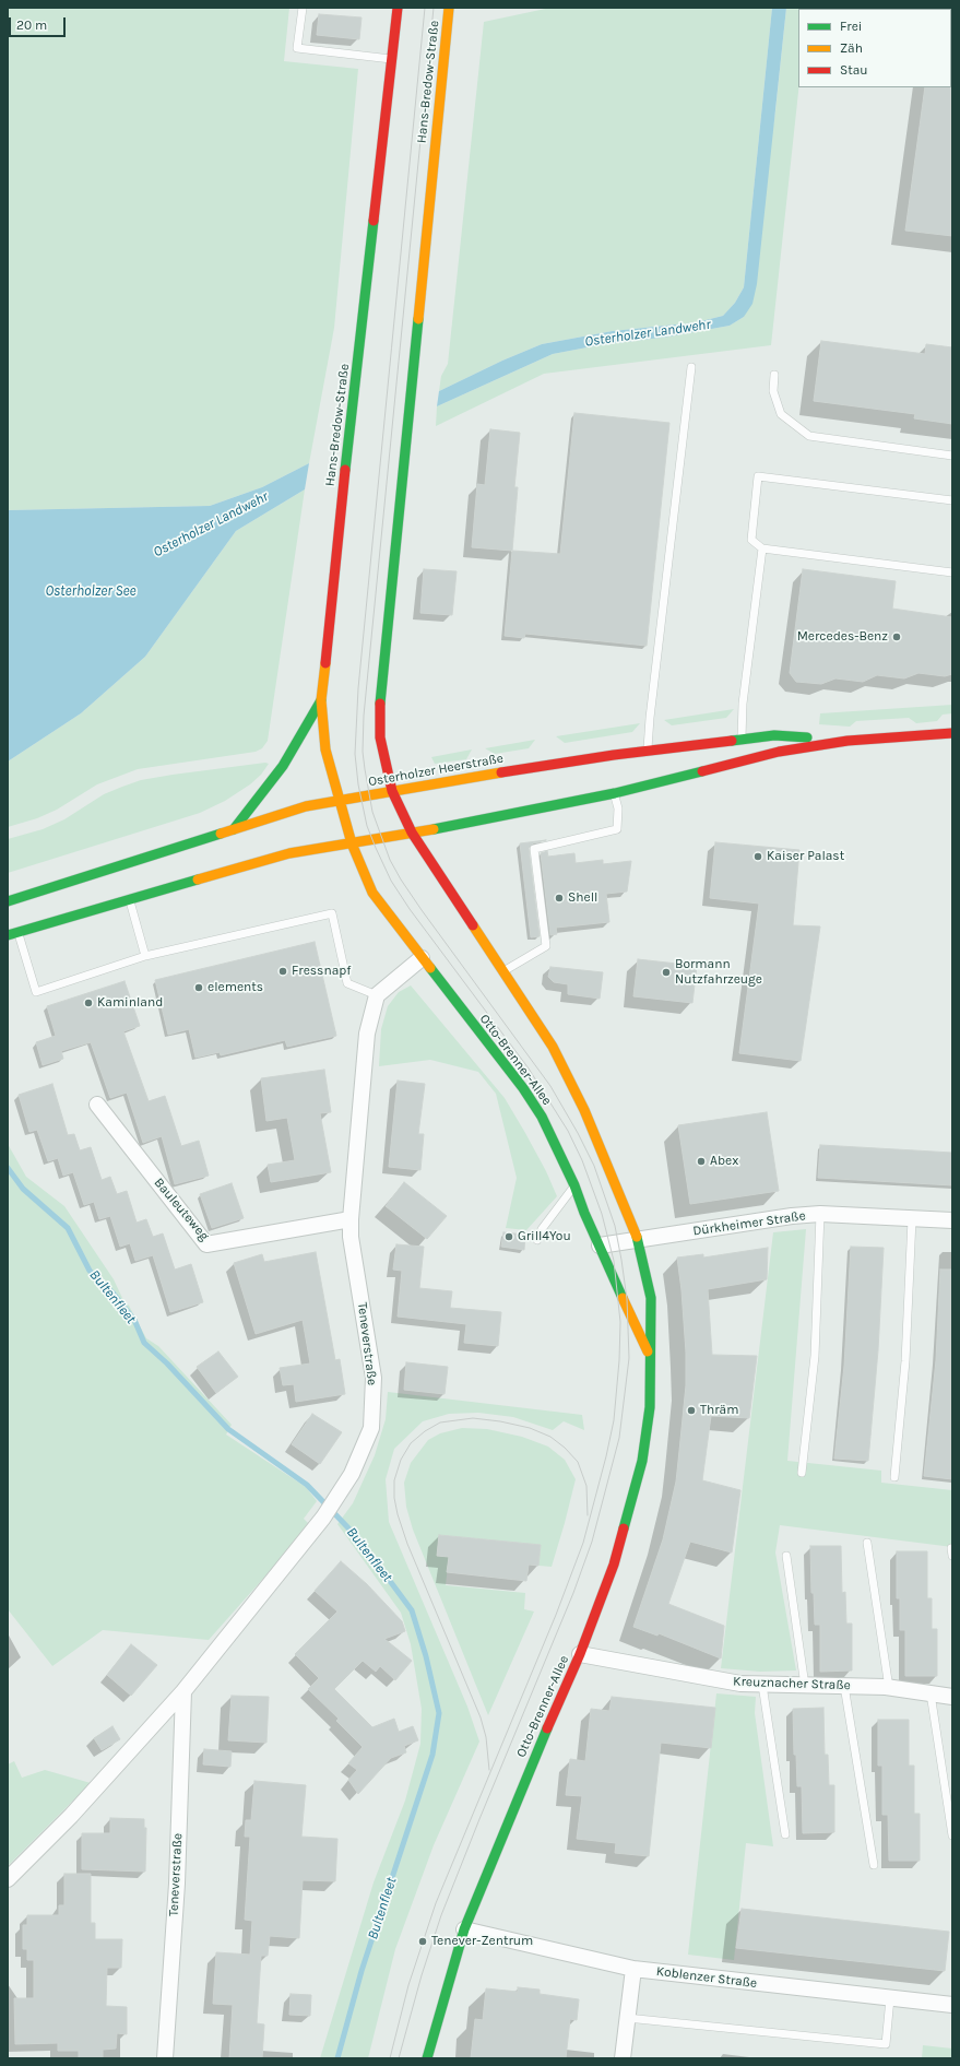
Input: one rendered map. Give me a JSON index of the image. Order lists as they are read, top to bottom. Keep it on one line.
{"streets":{"main road":["Hans-Bredow-Straße","Osterholzer Heerstraße","Otto-Brenner-Allee"],"street":["Bauleuteweg","Dürkheimer Straße","Teneverstraße","Kreuznacher Straße","Koblenzer Straße"]},"crossings":[["Hans-Bredow-Straße","Osterholzer Heerstraße"],["Hans-Bredow-Straße","Otto-Brenner-Allee"],["Osterholzer Heerstraße","Otto-Brenner-Allee"],["Otto-Brenner-Allee","Dürkheimer Straße"],["Otto-Brenner-Allee","Kreuznacher Straße"],["Otto-Brenner-Allee","Koblenzer Straße"],["Bauleuteweg","Teneverstraße"]],"water":["Osterholzer Landwehr","Osterholzer See","Bultenfleet"],"places":["Mercedes-Benz","Kaiser Palast","Shell","Fressnapf","Bormann Nutzfahrzeuge","elements","Kaminland","Abex","Grill4You","Thräm","Tenever-Zentrum"],"legend":["Frei","Zäh","Stau"],"scale_bar":"20 m"}
